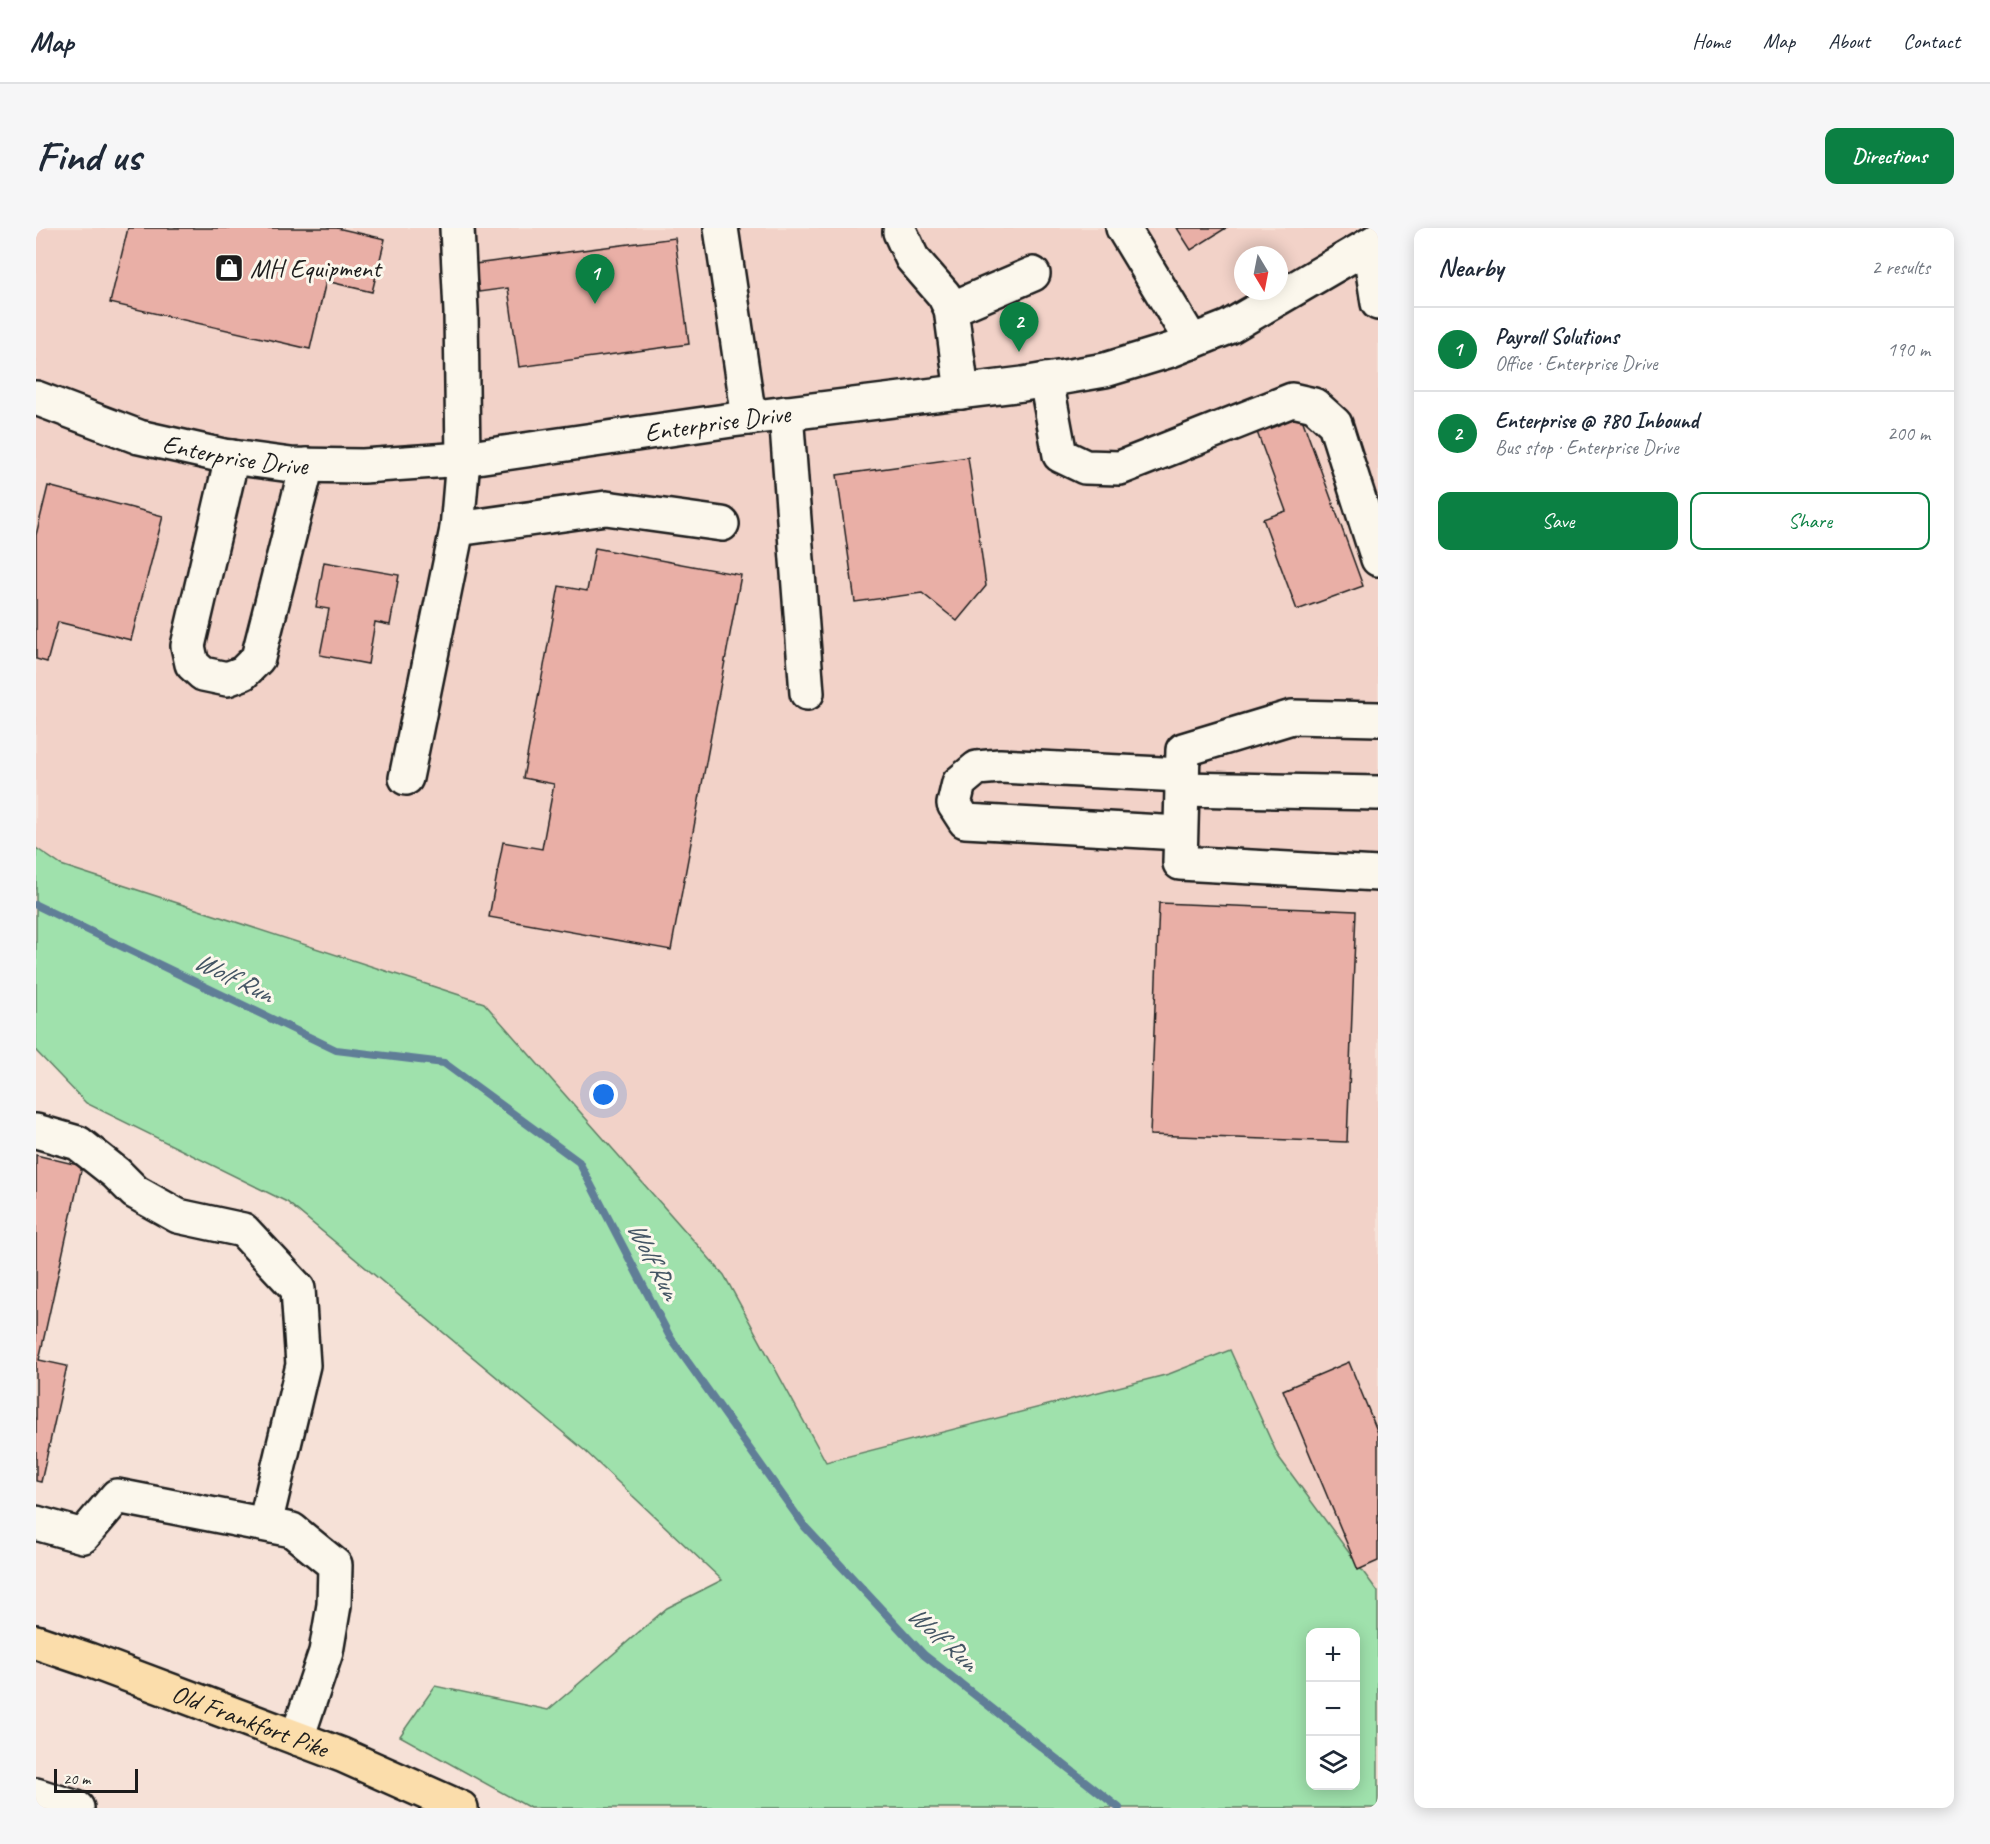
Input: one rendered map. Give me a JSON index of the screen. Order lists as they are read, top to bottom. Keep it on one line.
{"streets":{"main road":["Old Frankfort Pike"],"street":["Enterprise Drive"]},"water":["Wolf Run"],"places":{"shop":["MH Equipment"]},"scale_bar":"20 m","north":"bottom","page":{"header":"Map","nav":["Home","Map","About","Contact"],"buttons":["Directions",["Save","Share"]],"title":"Find us","heading":["Nearby","2 results"],"pins":["1","2"],"list":[{"mark":"1","name":"Payroll Solutions","note":"Office · Enterprise Drive","value":"190 m"},{"mark":"2","name":"Enterprise @ 780 Inbound","note":"Bus stop · Enterprise Drive","value":"200 m"}],"map_buttons":["+","−"],"scale":"20 m"}}
